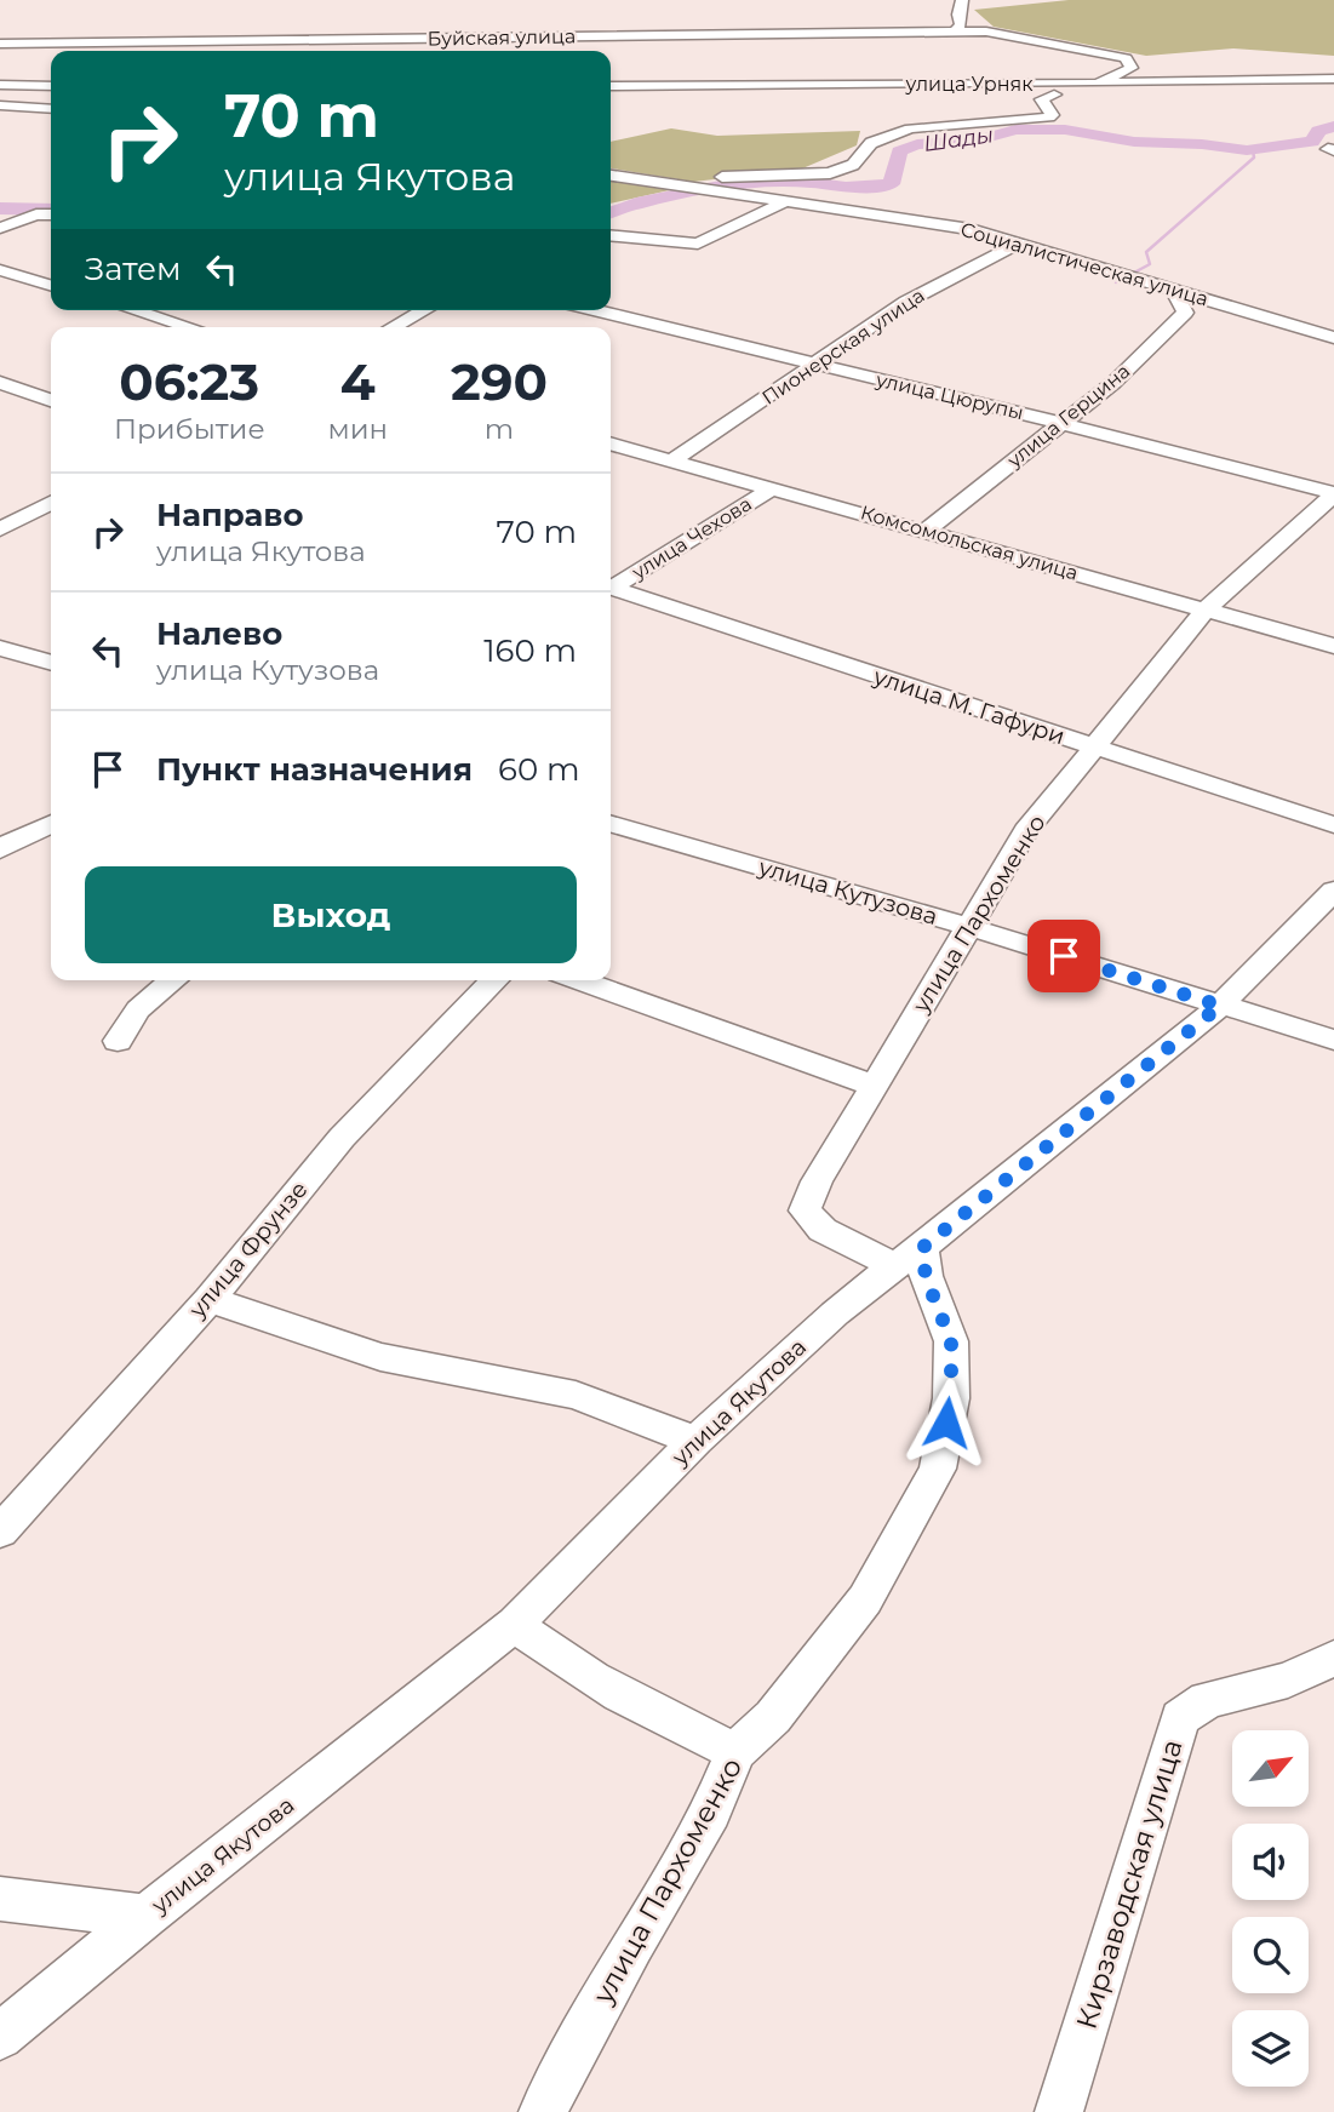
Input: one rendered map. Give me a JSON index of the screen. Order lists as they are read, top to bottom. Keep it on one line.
{"streets":{"street":["Буйская улица","улица Урняк","Социалистическая улица","Пионерская улица","улица Цюрупы","улица Герцина","улица Чехова","Комсомольская улица","улица М. Гафури","улица Кутузова","улица Пархоменко","улица Фрунзе","улица Якутова","Кирзаводская улица"]},"crossings":[["Буйская улица","улица Урняк"],["Социалистическая улица","Пионерская улица"],["Социалистическая улица","улица Герцина"],["Пионерская улица","улица Цюрупы"],["Пионерская улица","Комсомольская улица"],["улица Цюрупы","улица Герцина"],["улица Цюрупы","улица Пархоменко"],["улица Герцина","Комсомольская улица"],["улица Чехова","Комсомольская улица"],["улица Чехова","улица М. Гафури"],["Комсомольская улица","улица Пархоменко"],["улица М. Гафури","улица Пархоменко"],["улица Кутузова","улица Пархоменко"],["улица Кутузова","улица Якутова"],["улица Пархоменко","улица Якутова"]],"water":["Шады"],"north":"top right","page":{"turn":["70 m","улица Якутова"],"then":"Затем","eta":["06:23","Прибытие","4","мин","290","m"],"list":[{"name":"Направо","note":"улица Якутова","value":"70 m"},{"name":"Налево","note":"улица Кутузова","value":"160 m"},{"name":"Пункт назначения","value":"60 m"}],"buttons":"Выход"}}
